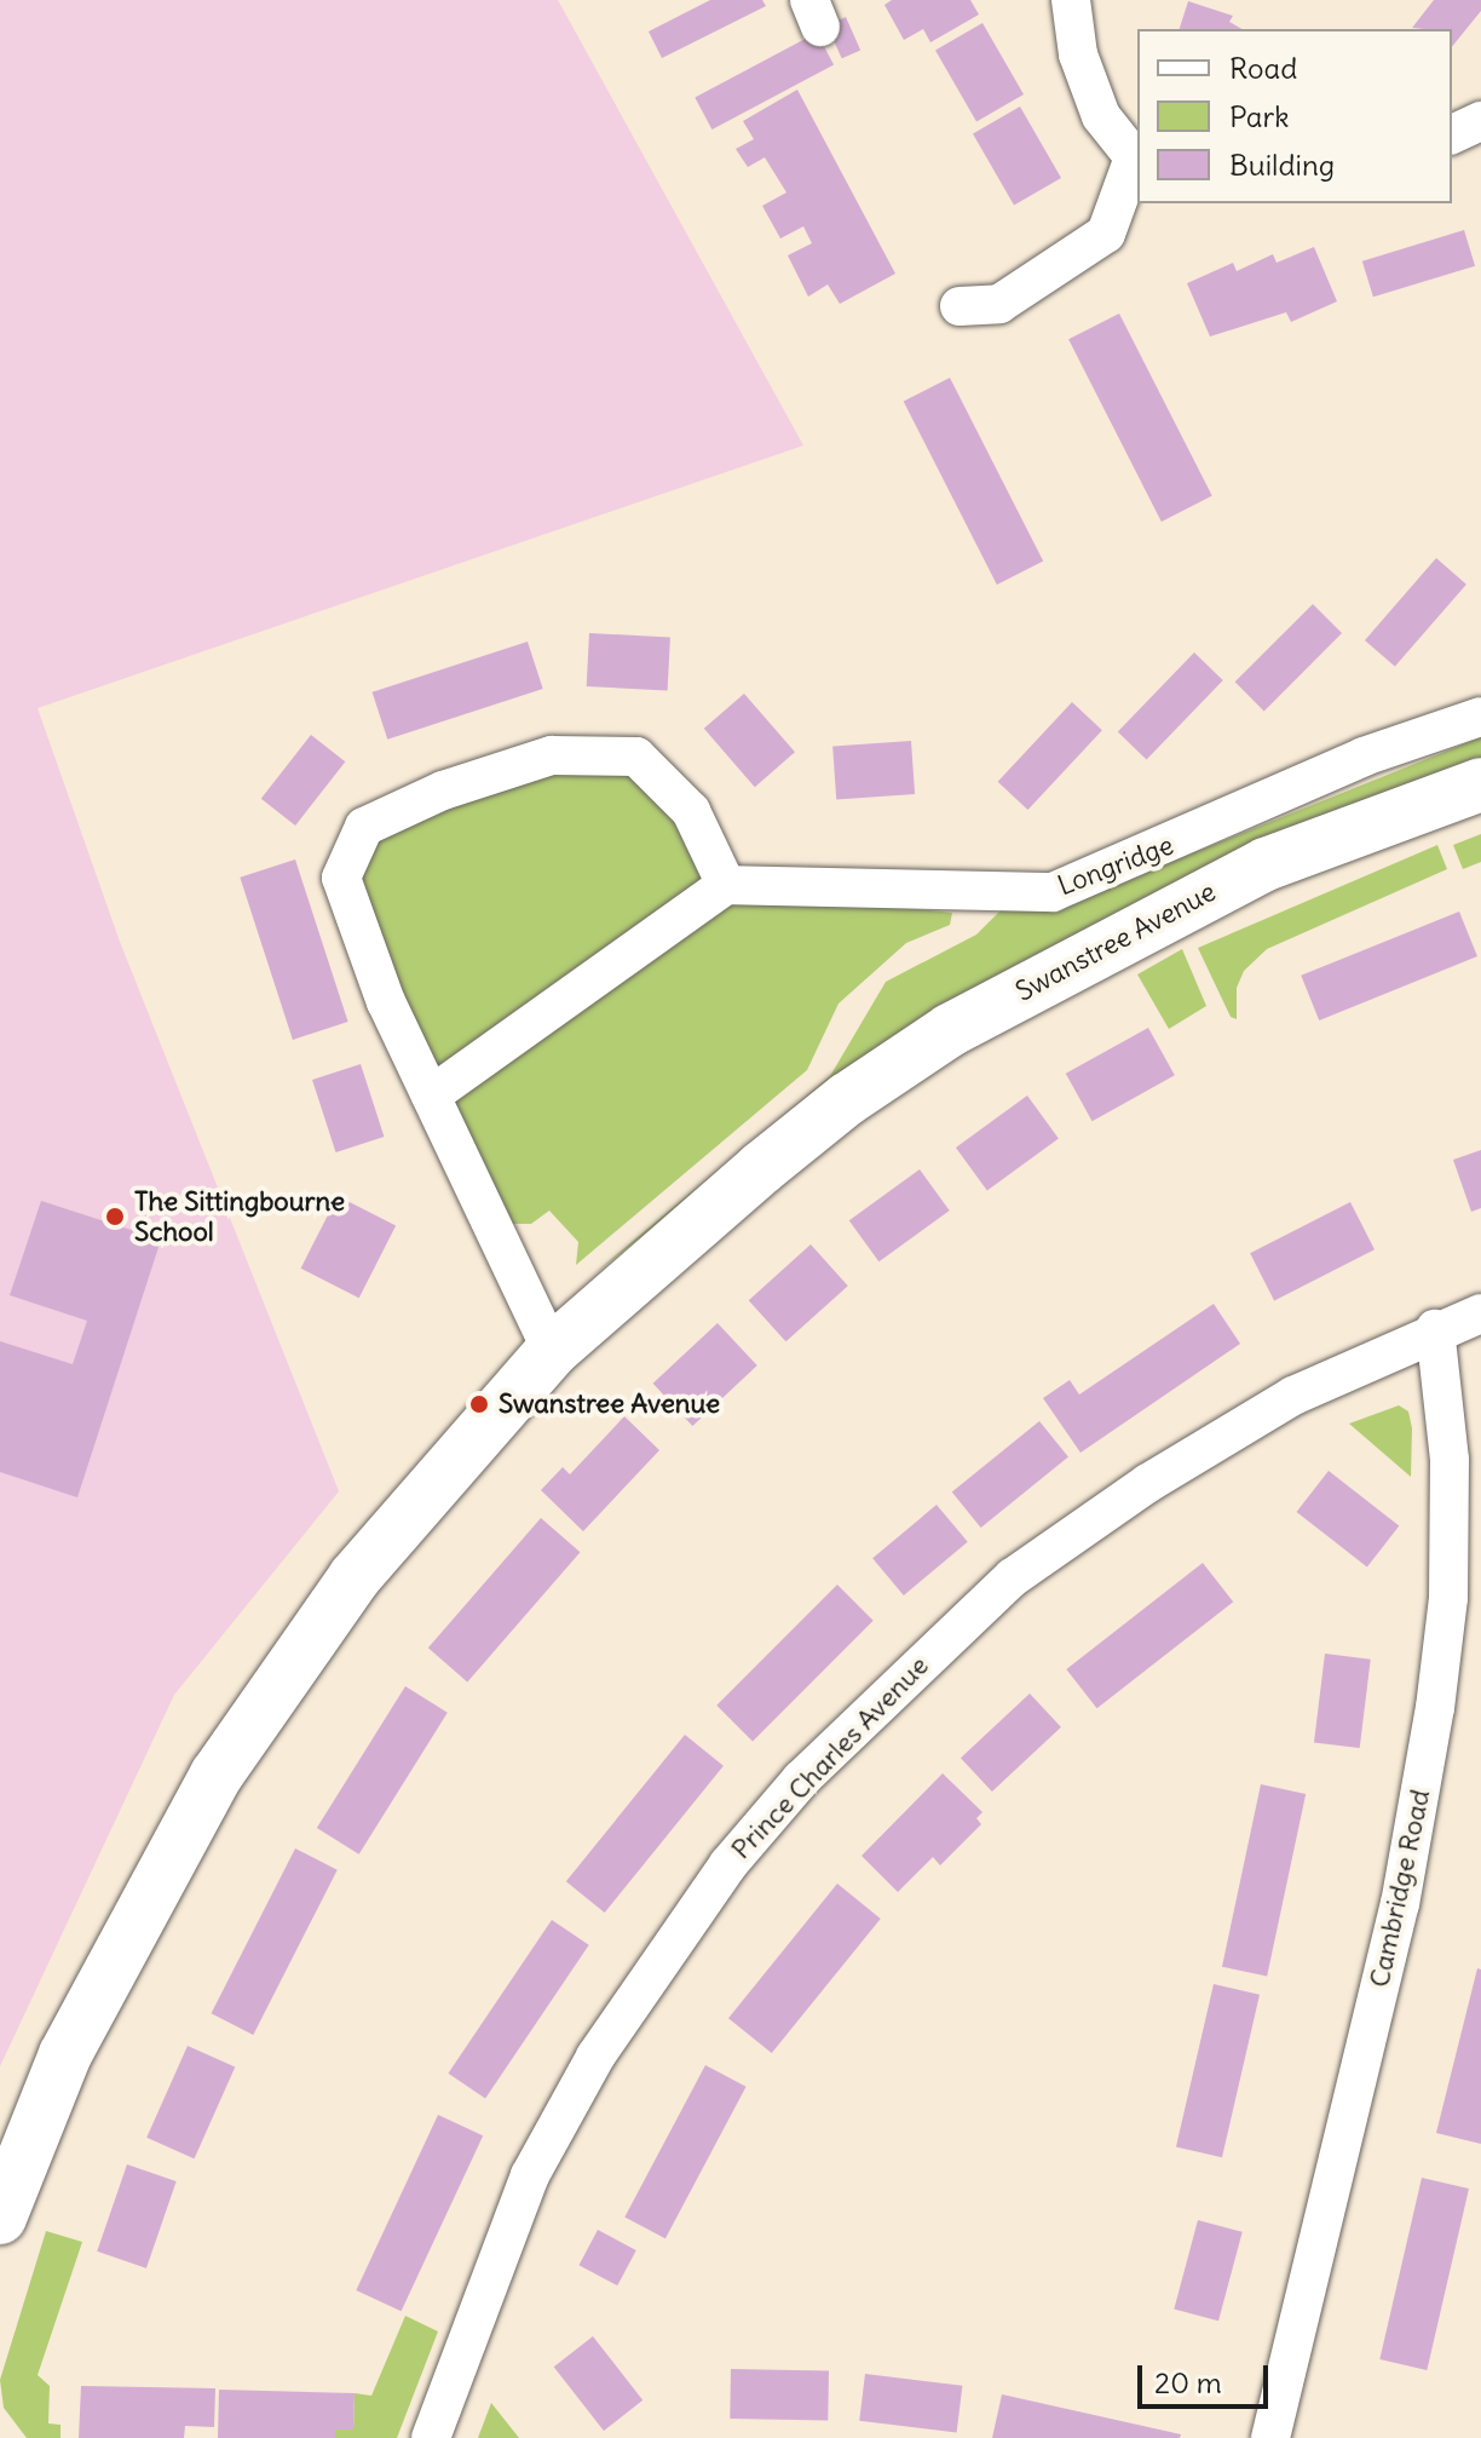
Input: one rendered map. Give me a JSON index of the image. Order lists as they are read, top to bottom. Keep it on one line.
{"streets":{"street":["Longridge","Swanstree Avenue","Prince Charles Avenue","Cambridge Road"]},"crossings":[["Prince Charles Avenue","Cambridge Road"]],"places":["The Sittingbourne School","Swanstree Avenue"],"legend":["Road","Park","Building"],"scale_bar":"20 m"}
